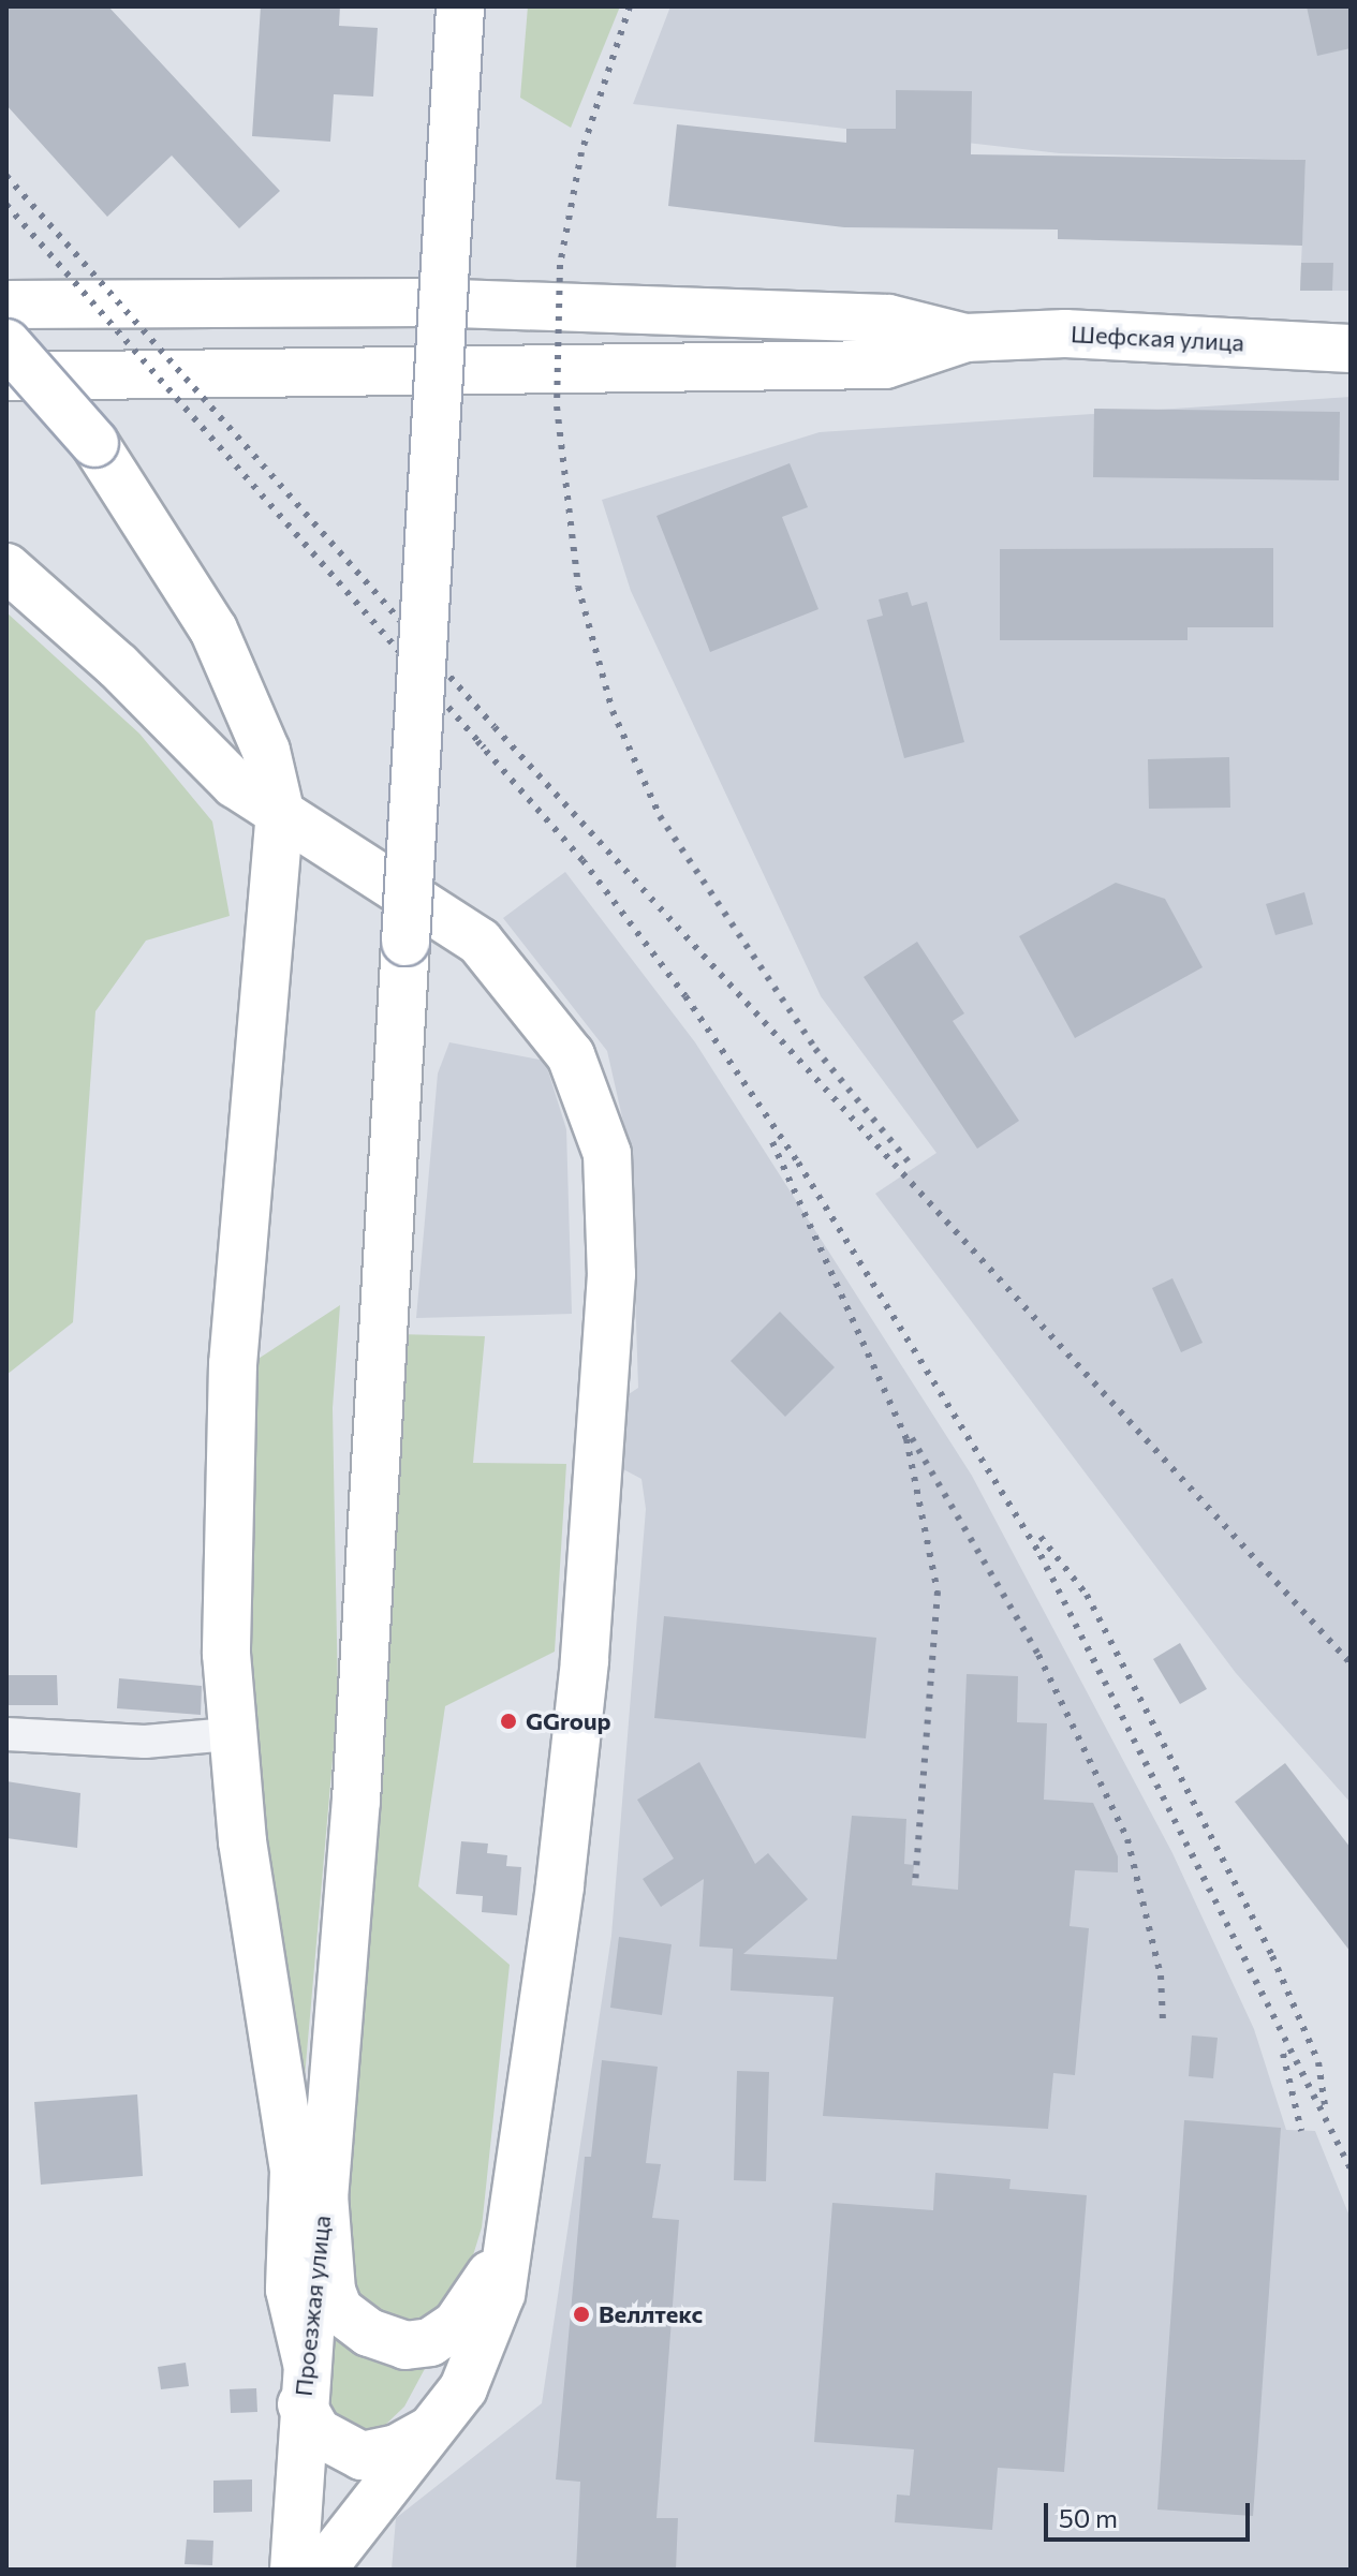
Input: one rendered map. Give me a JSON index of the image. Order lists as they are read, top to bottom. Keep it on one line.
{"streets":{"main road":["Шефская улица","Проезжая улица"]},"places":["GGroup","Веллтекс"],"scale_bar":"50 m"}
